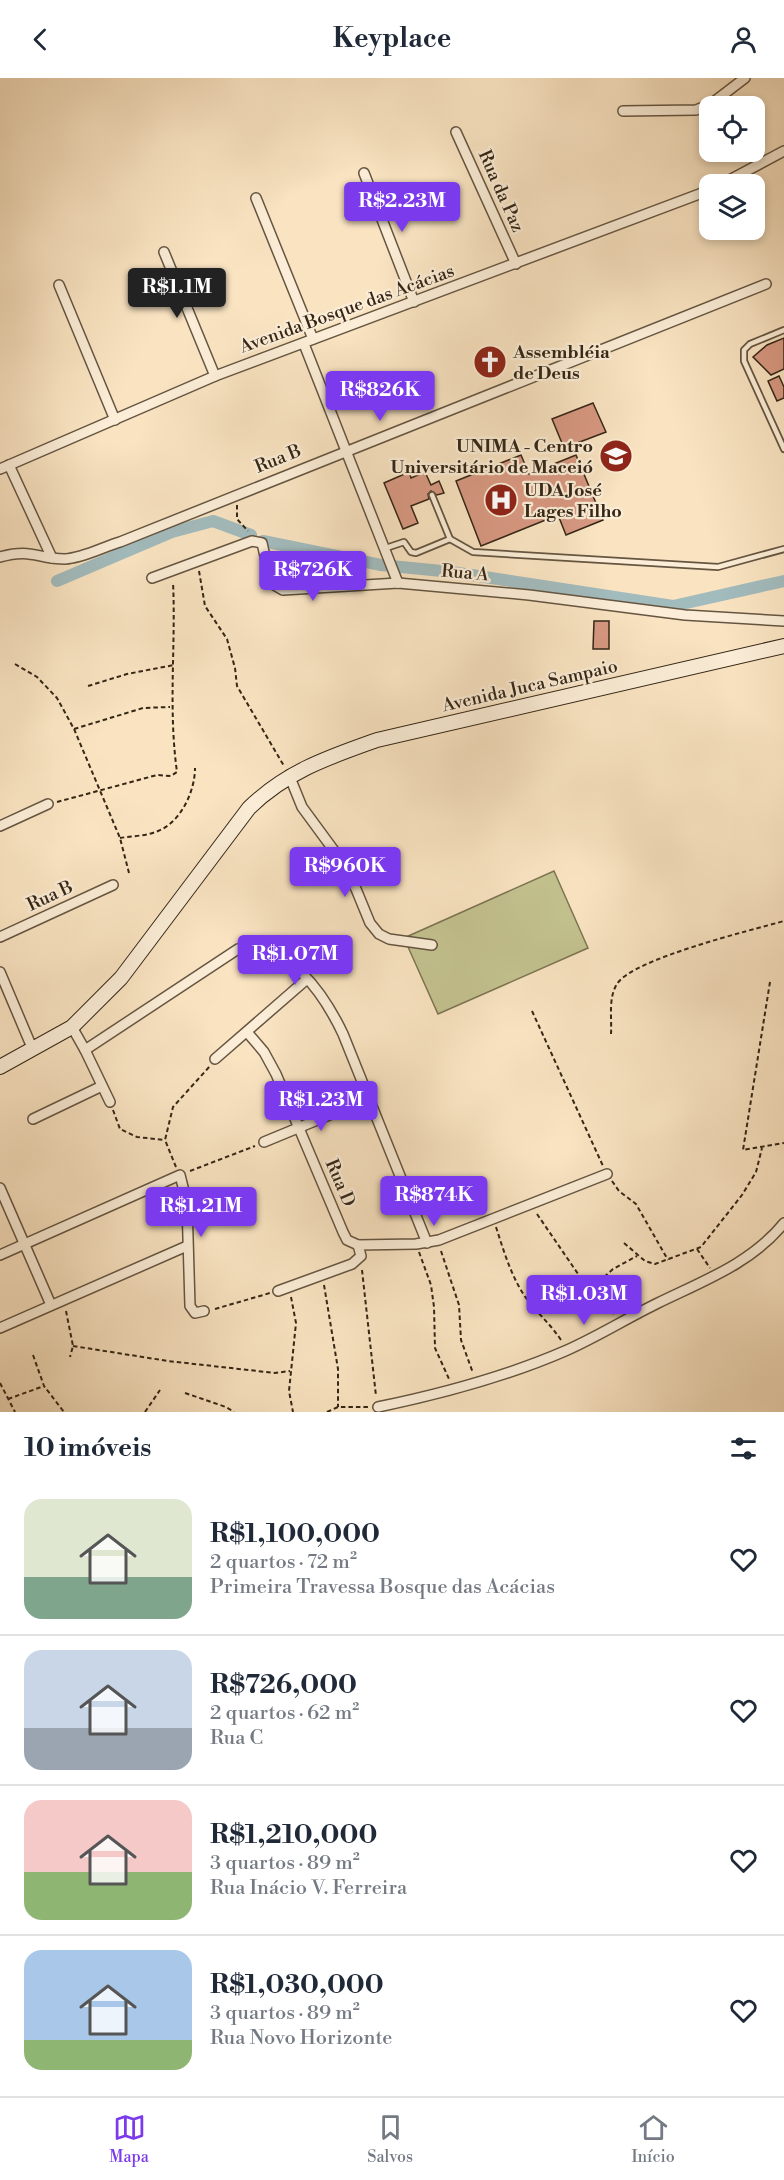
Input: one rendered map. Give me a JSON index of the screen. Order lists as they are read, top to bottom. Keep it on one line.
{"streets":{"main road":["Avenida Juca Sampaio"],"street":["Rua da Paz","Avenida Bosque das Acácias","Rua B","Rua A","Rua D"]},"crossings":[["Rua da Paz","Avenida Bosque das Acácias"]],"places":{"church":["Assembléia de Deus"],"school or university":["UNIMA - Centro Universitário de Maceió"],"hospital":["UDA José Lages Filho"]},"page":{"header":"Keyplace","price":["R$2.23M","R$1.1M","R$826K","R$726K","R$960K","R$1.07M","R$1.23M","R$874K","R$1.21M","R$1.03M"],"heading":"10 imóveis","list":[{"name":"R$1,100,000","note":"2 quartos · 72 m² · Primeira Travessa Bosque das Acácias"},{"name":"R$726,000","note":"2 quartos · 62 m² · Rua C"},{"name":"R$1,210,000","note":"3 quartos · 89 m² · Rua Inácio V. Ferreira"},{"name":"R$1,030,000","note":"3 quartos · 89 m² · Rua Novo Horizonte"}],"tabs":["Mapa","Salvos","Início"]}}
